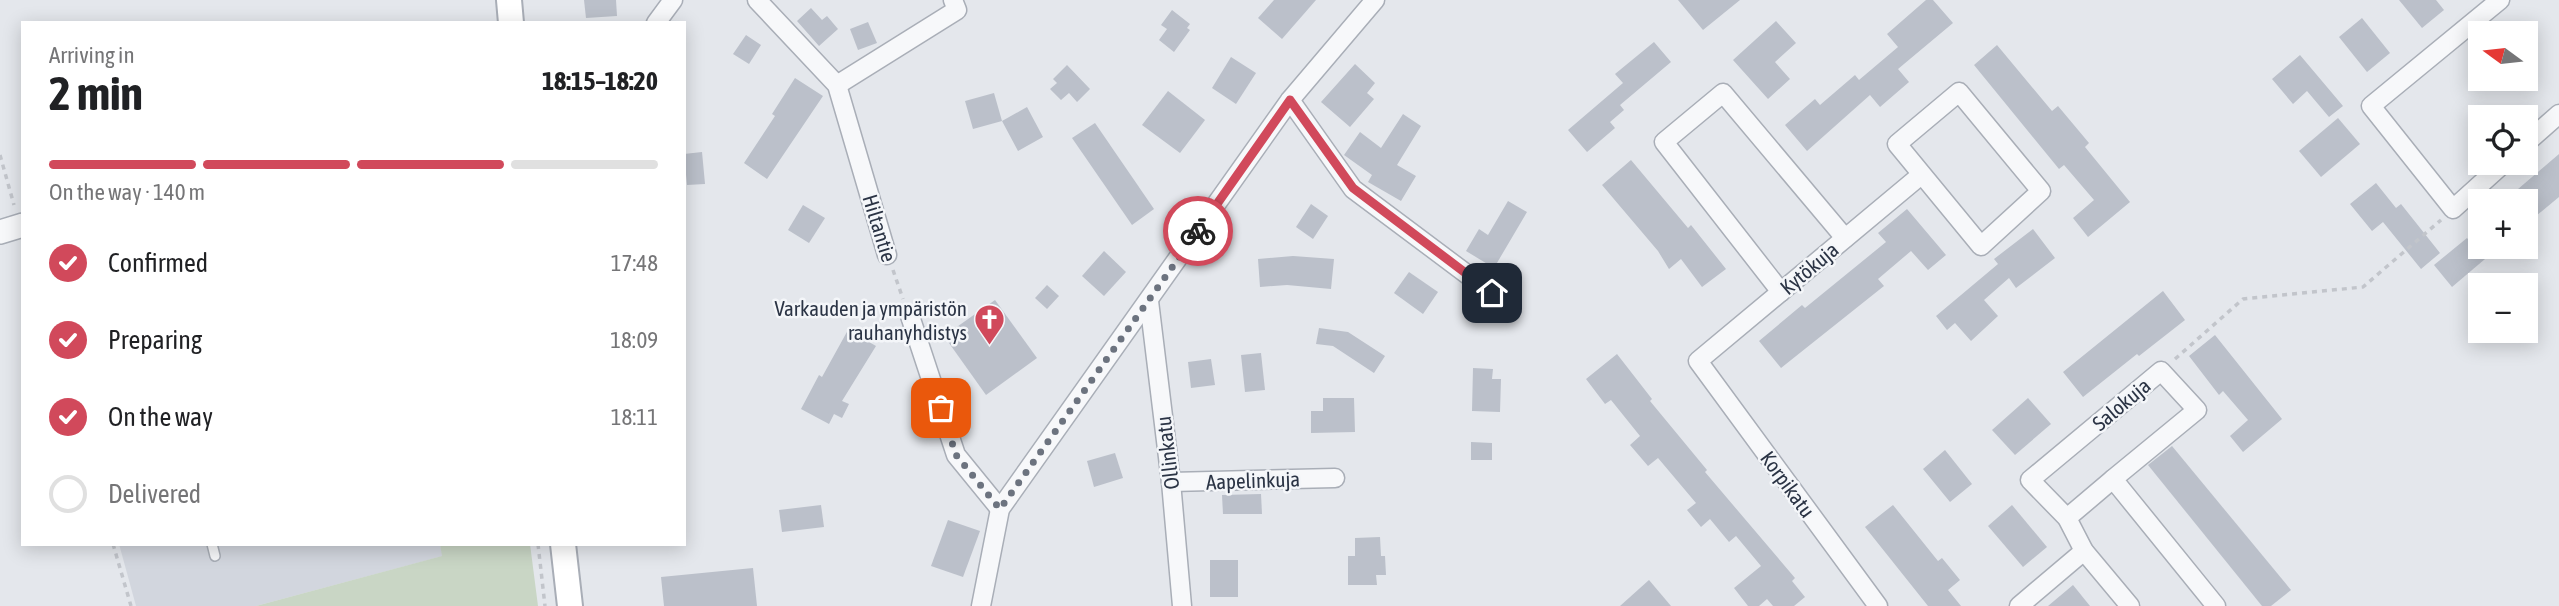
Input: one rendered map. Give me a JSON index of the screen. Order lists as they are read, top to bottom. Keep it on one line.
{"streets":{"street":["Hiltantie","Kytökuja","Salokuja","Ollinkatu","Aapelinkuja","Korpikatu"]},"crossings":[["Kytökuja","Korpikatu"],["Ollinkatu","Aapelinkuja"]],"places":{"church":["Varkauden ja ympäristön rauhanyhdistys"]},"north":"left","page":{"map_buttons":["+","−"],"heading":["2 min","Arriving in","18:15–18:20"],"bar":"On the way · 140 m","list":[["Confirmed","17:48"],["Preparing","18:09"],["On the way","18:11"],"Delivered"]}}
